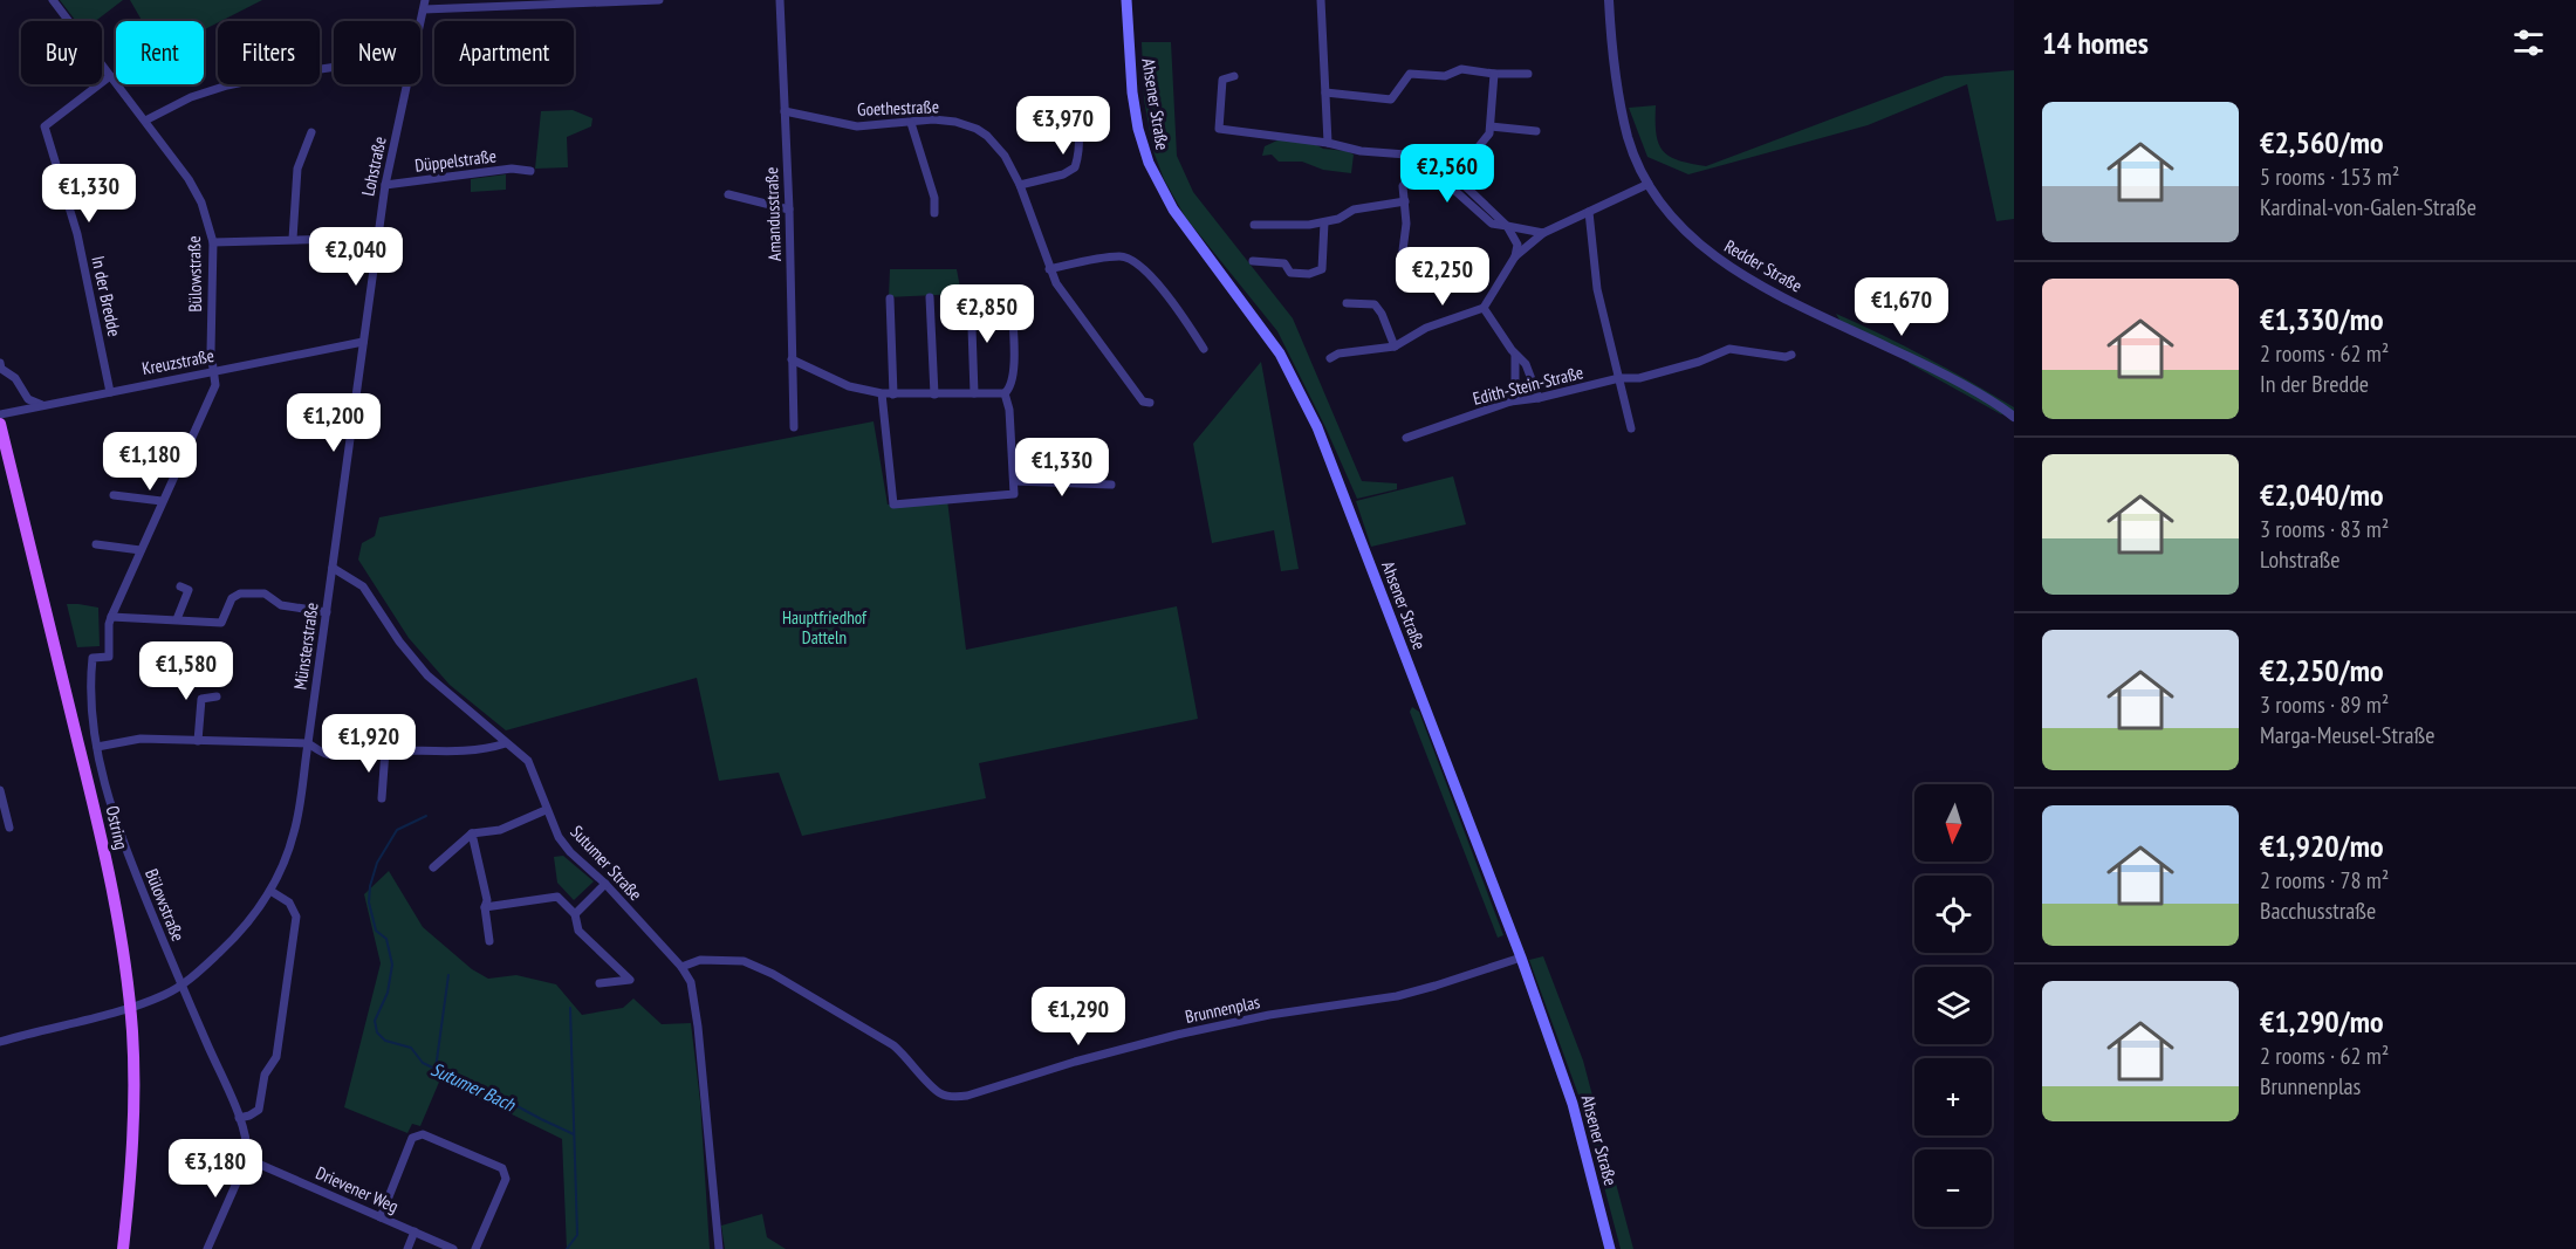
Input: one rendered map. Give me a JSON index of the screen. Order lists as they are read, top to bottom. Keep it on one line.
{"streets":{"main road":["Ahsener Straße","Ostring"],"street":["Goethestraße","Düppelstraße","Lohstraße","Amandusstraße","Redder Straße","Bülowstraße","In der Bredde","Kreuzstraße","Edith-Stein-Straße","Münsterstraße","Sutumer Straße","Brunnenplas","Drievener Weg"]},"crossings":[["Ahsener Straße","Brunnenplas"],["Goethestraße","Amandusstraße"],["Düppelstraße","Lohstraße"],["Lohstraße","Kreuzstraße"],["Lohstraße","Münsterstraße"],["Bülowstraße","In der Bredde"],["Bülowstraße","Kreuzstraße"],["Bülowstraße","Münsterstraße"],["Bülowstraße","Drievener Weg"],["In der Bredde","Kreuzstraße"],["Kreuzstraße","Münsterstraße"],["Münsterstraße","Ostring"],["Münsterstraße","Sutumer Straße"],["Sutumer Straße","Brunnenplas"]],"water":["Sutumer Bach"],"parks":["Hauptfriedhof Datteln"],"north":"bottom","page":{"heading":"14 homes","chip":["Buy","Rent","Filters","New","Apartment"],"list":[{"name":"€2,560/mo","note":"5 rooms · 153 m² · Kardinal-von-Galen-Straße"},{"name":"€1,330/mo","note":"2 rooms · 62 m² · In der Bredde"},{"name":"€2,040/mo","note":"3 rooms · 83 m² · Lohstraße"},{"name":"€2,250/mo","note":"3 rooms · 89 m² · Marga-Meusel-Straße"},{"name":"€1,920/mo","note":"2 rooms · 78 m² · Bacchusstraße"},{"name":"€1,290/mo","note":"2 rooms · 62 m² · Brunnenplas"}],"price":["€3,970","€2,560","€1,330","€2,040","€2,250","€1,670","€2,850","€1,200","€1,180","€1,330","€1,580","€1,920","€1,290","€3,180"],"map_buttons":["+","−"]}}
